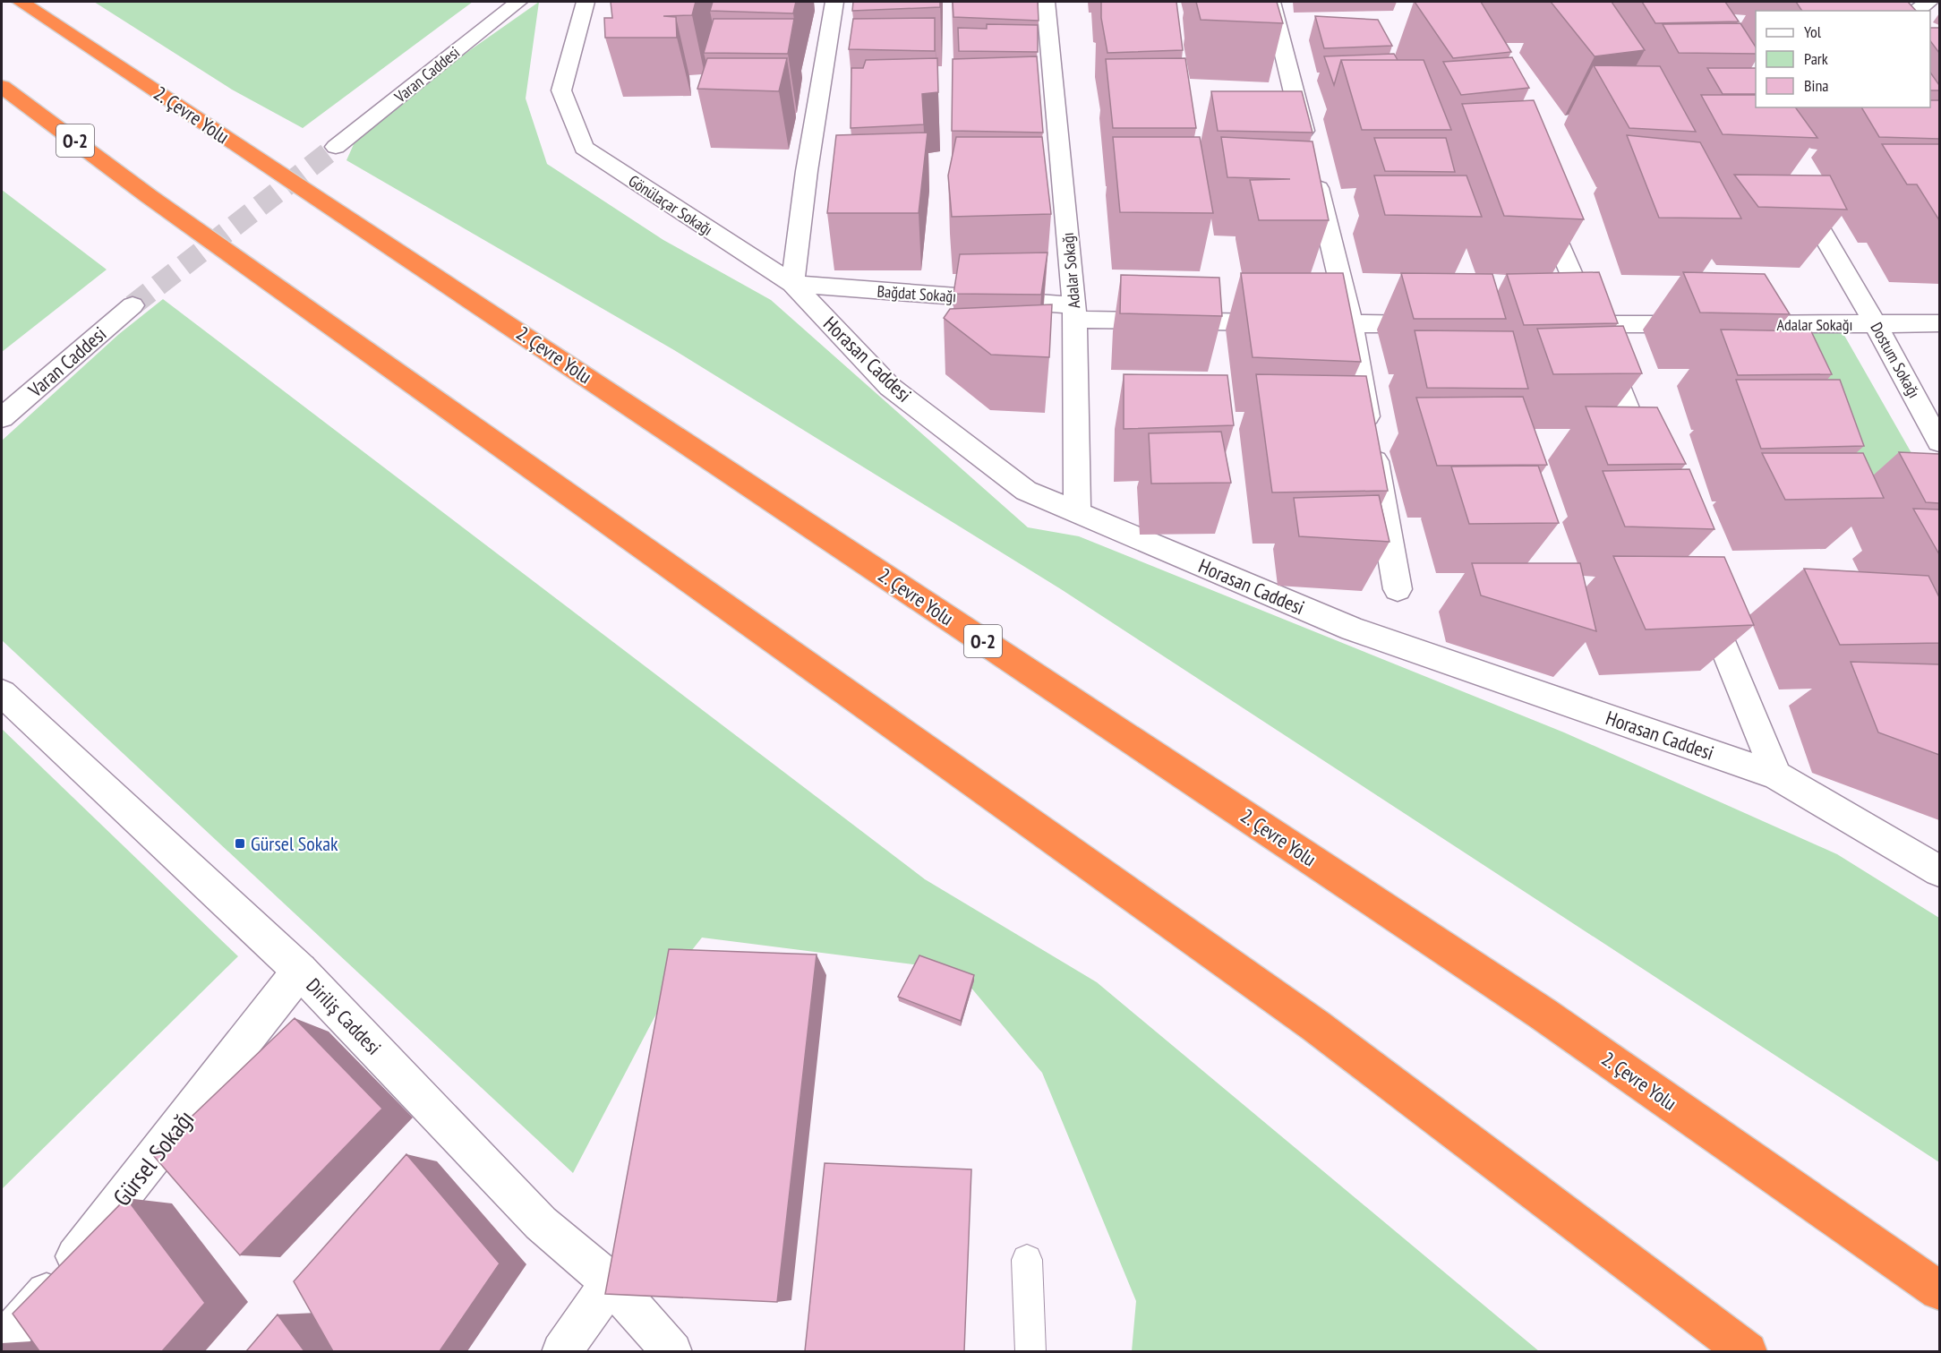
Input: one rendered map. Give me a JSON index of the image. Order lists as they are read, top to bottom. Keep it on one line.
{"streets":{"highway":["2. Çevre Yolu","O-2"],"street":["Varan Caddesi","Gönülaçar Sokağı","Adalar Sokağı","Bağdat Sokağı","Horasan Caddesi","Dostum Sokağı","Diriliş Caddesi","Gürsel Sokağı"]},"crossings":[["Gönülaçar Sokağı","Bağdat Sokağı"],["Gönülaçar Sokağı","Horasan Caddesi"],["Adalar Sokağı","Bağdat Sokağı"],["Adalar Sokağı","Dostum Sokağı"],["Bağdat Sokağı","Horasan Caddesi"],["Diriliş Caddesi","Gürsel Sokağı"]],"places":{"transit":["Gürsel Sokak"]},"legend":["Yol","Park","Bina"]}
